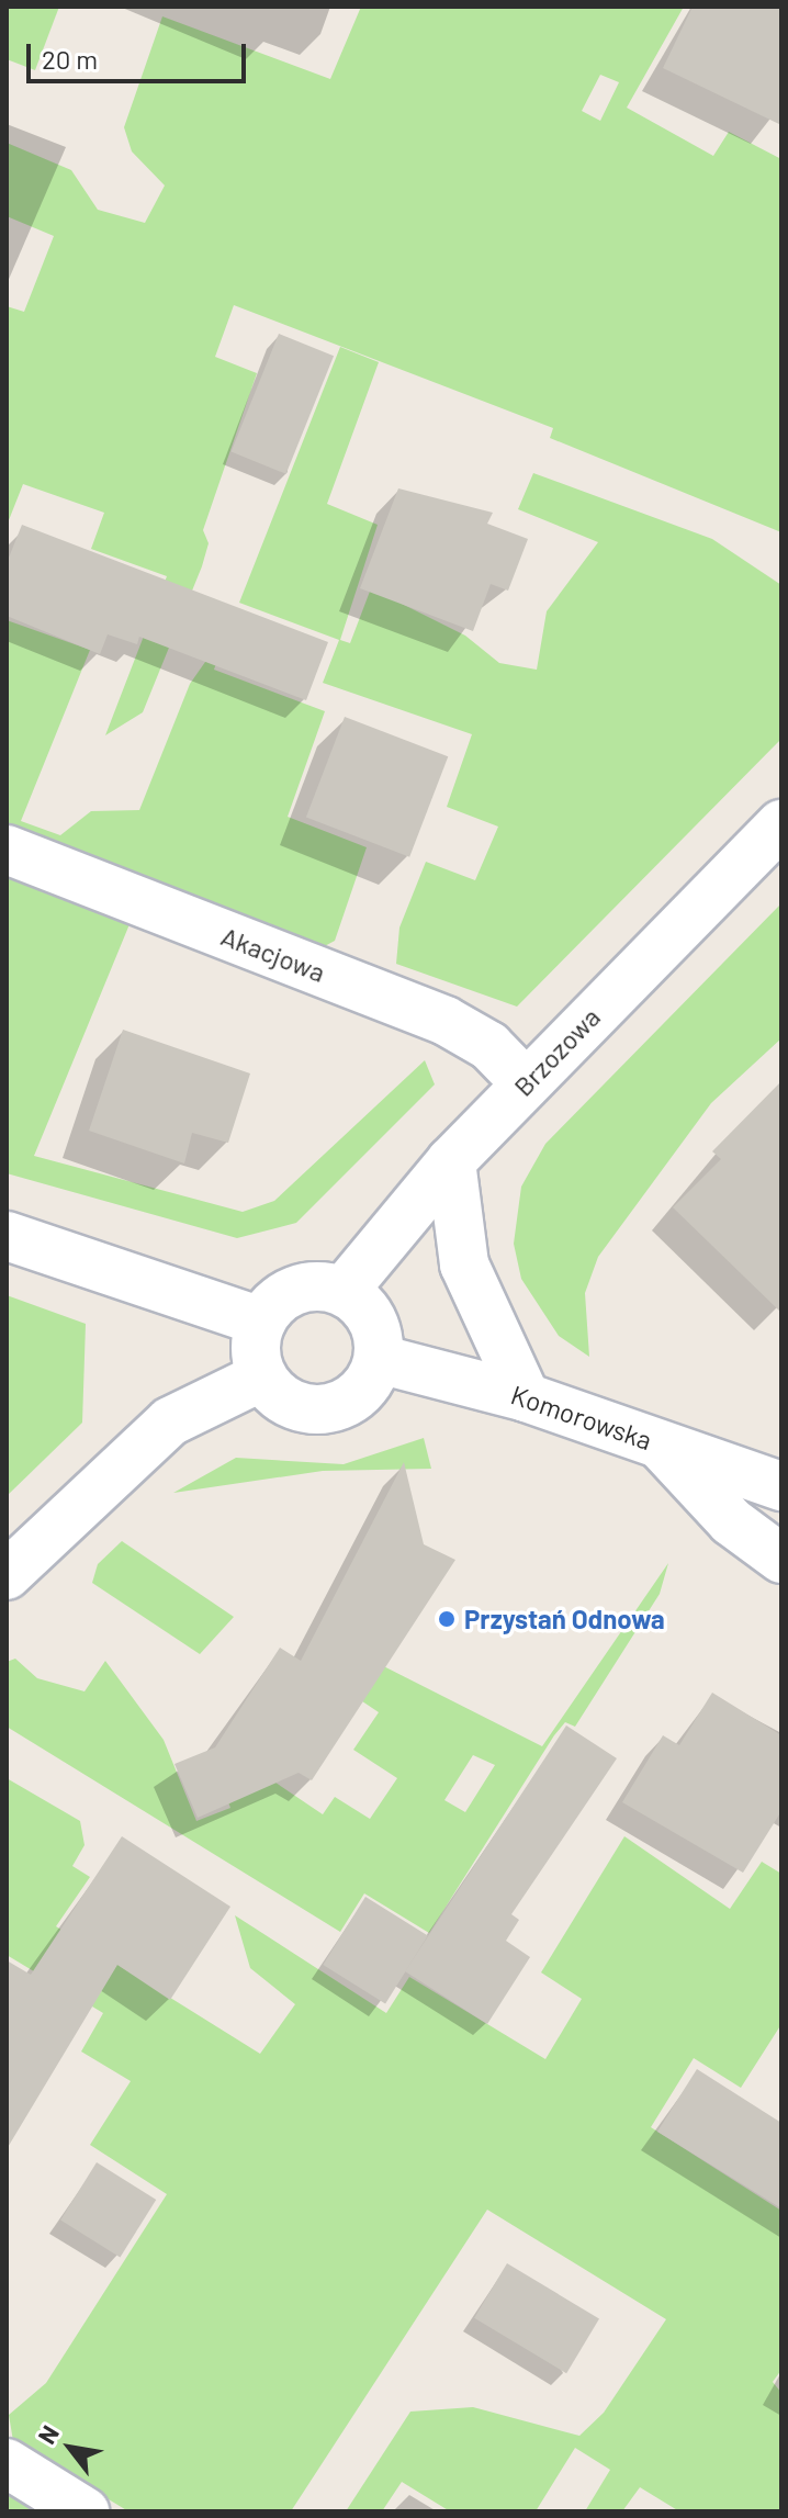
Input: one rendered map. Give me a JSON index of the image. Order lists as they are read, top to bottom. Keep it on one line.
{"streets":{"street":["Akacjowa","Brzozowa","Komorowska"]},"crossings":[["Akacjowa","Brzozowa"],["Brzozowa","Komorowska"]],"places":["Przystań Odnowa"],"scale_bar":"20 m","north":"top left"}
